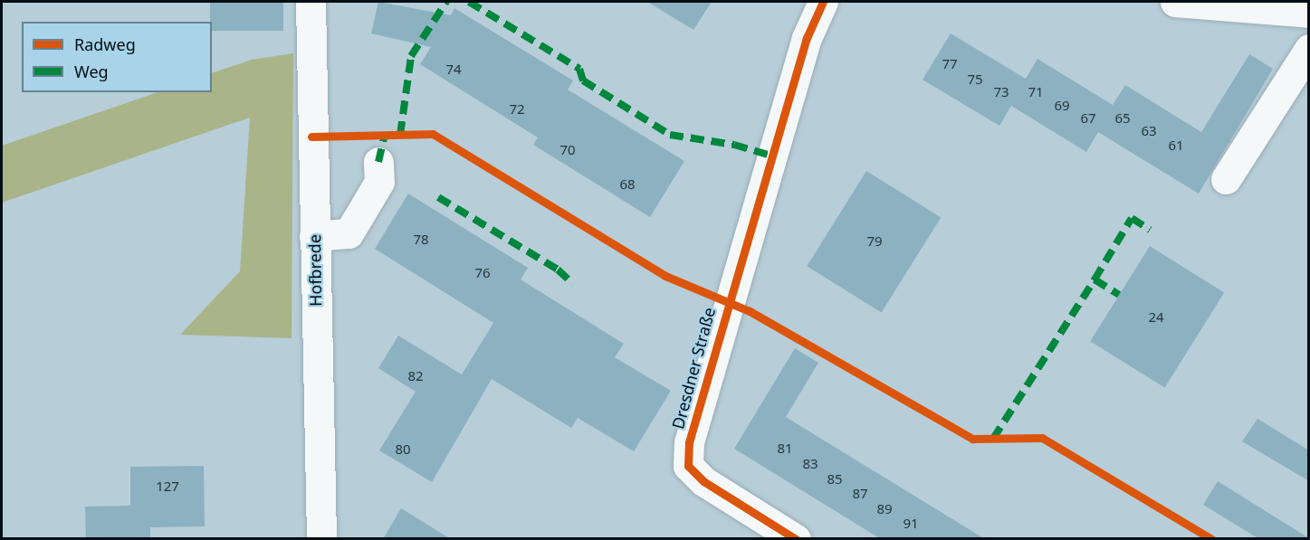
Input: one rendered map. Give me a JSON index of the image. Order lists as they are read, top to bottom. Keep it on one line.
{"streets":{"street":["Hofbrede","Dresdner Straße"]},"house_numbers":["77","74","75","73","71","69","72","67","65","63","61","70","68","78","79","76","24","82","81","80","83","85","127","87","89","91"],"legend":["Radweg","Weg"]}
